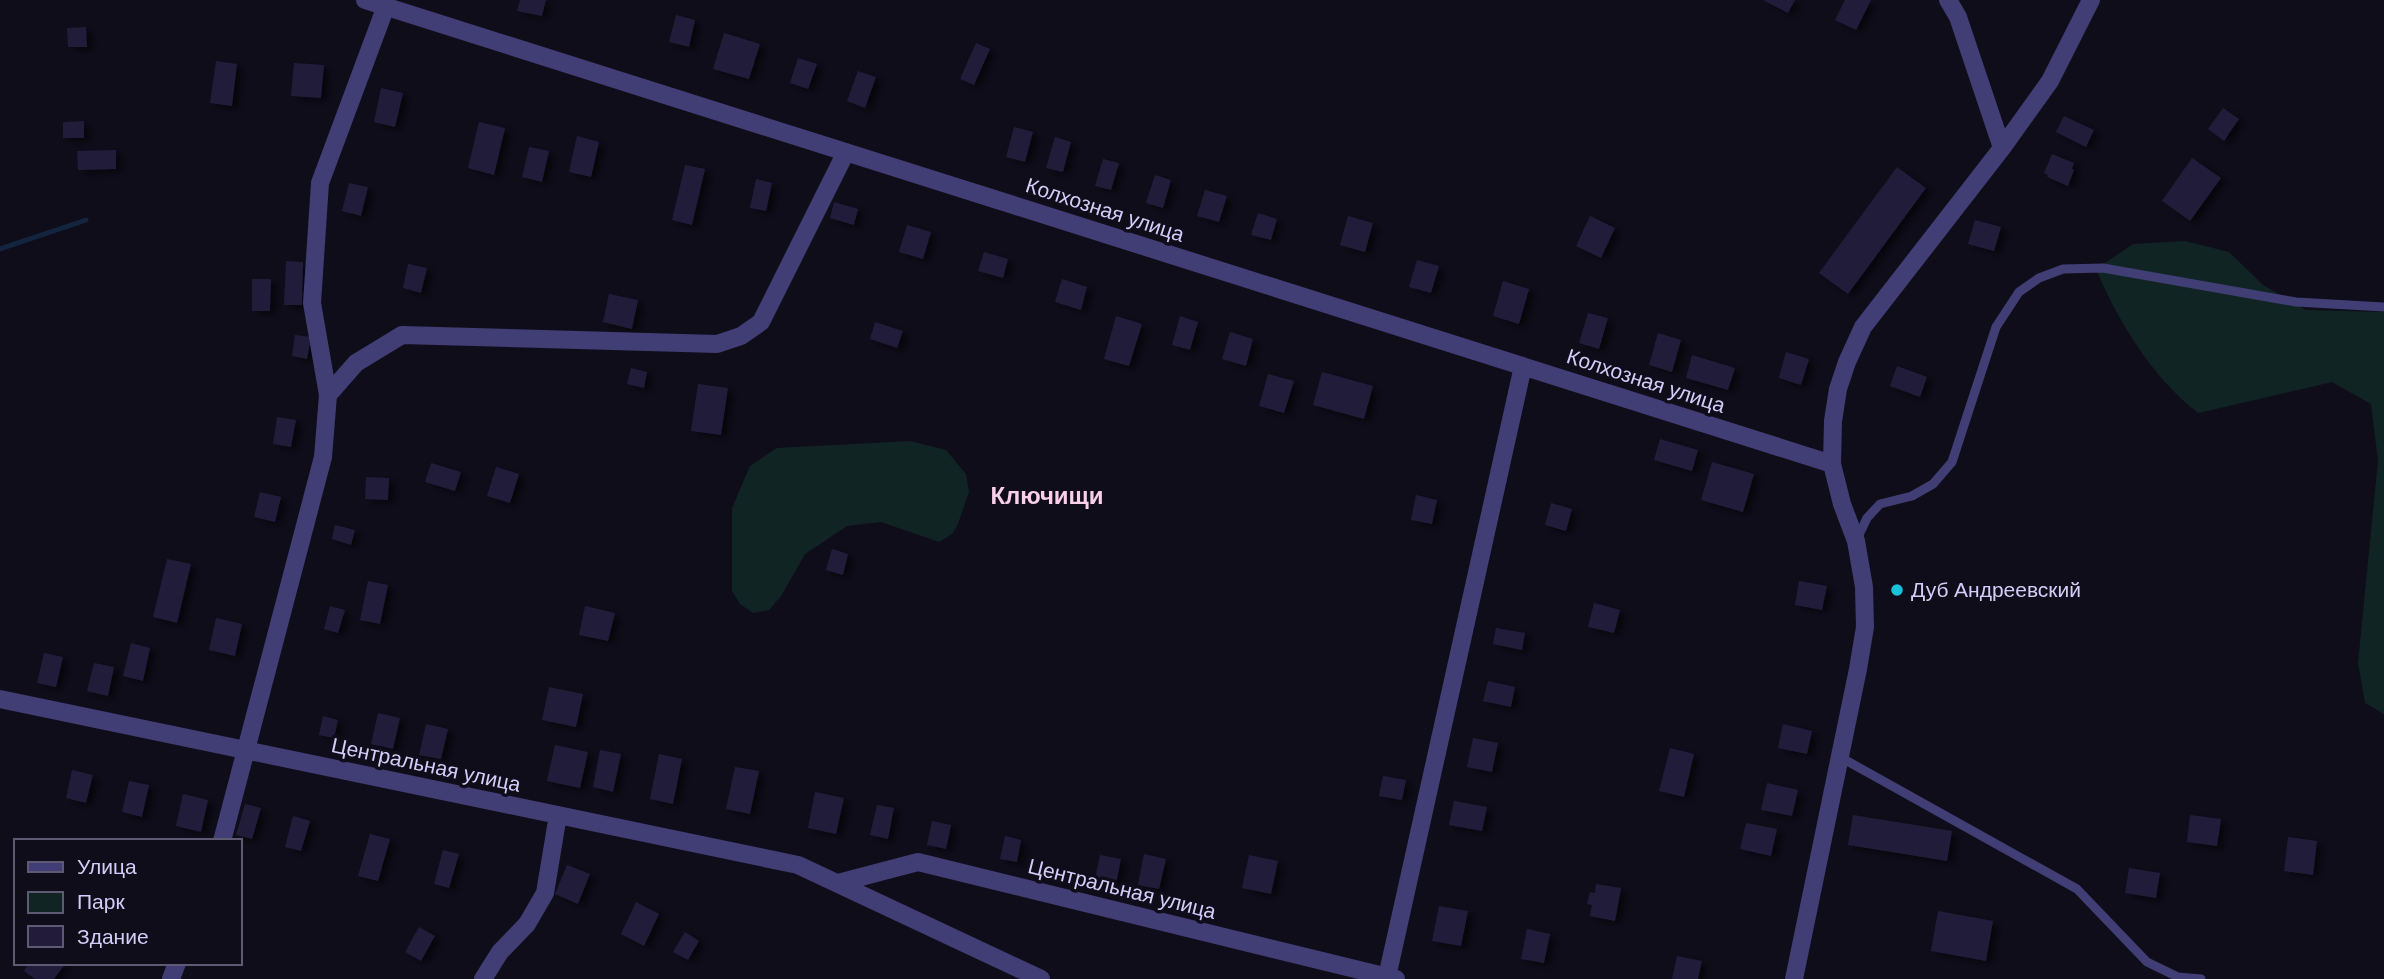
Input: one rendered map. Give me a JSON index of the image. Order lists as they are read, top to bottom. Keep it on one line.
{"streets":{"street":["Колхозная улица","Центральная улица"]},"districts":["Ключищи"],"places":["Дуб Андреевский"],"legend":["Улица","Парк","Здание"]}
